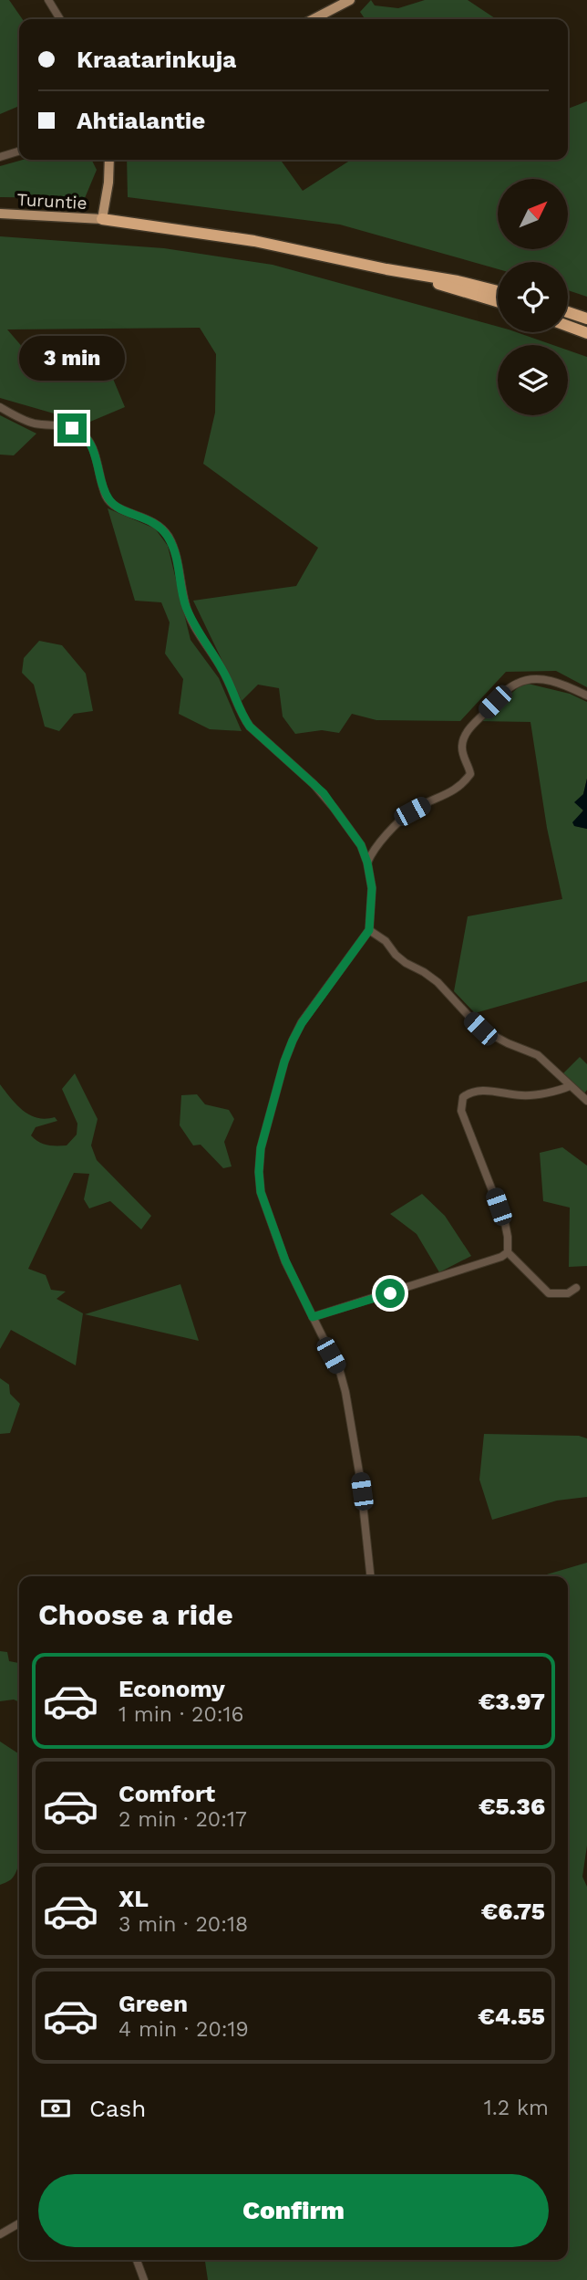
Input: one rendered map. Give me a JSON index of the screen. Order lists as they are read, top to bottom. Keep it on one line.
{"streets":{"main road":["Turuntie"]},"north":"top right","page":{"banner":["Kraatarinkuja","Ahtialantie"],"bubble":"3 min","heading":"Choose a ride","list":[{"name":"Economy","note":"1 min · 20:16","value":"€3.97"},{"name":"Comfort","note":"2 min · 20:17","value":"€5.36"},{"name":"XL","note":"3 min · 20:18","value":"€6.75"},{"name":"Green","note":"4 min · 20:19","value":"€4.55"}],"pay":["Cash","1.2 km"],"buttons":"Confirm"}}
